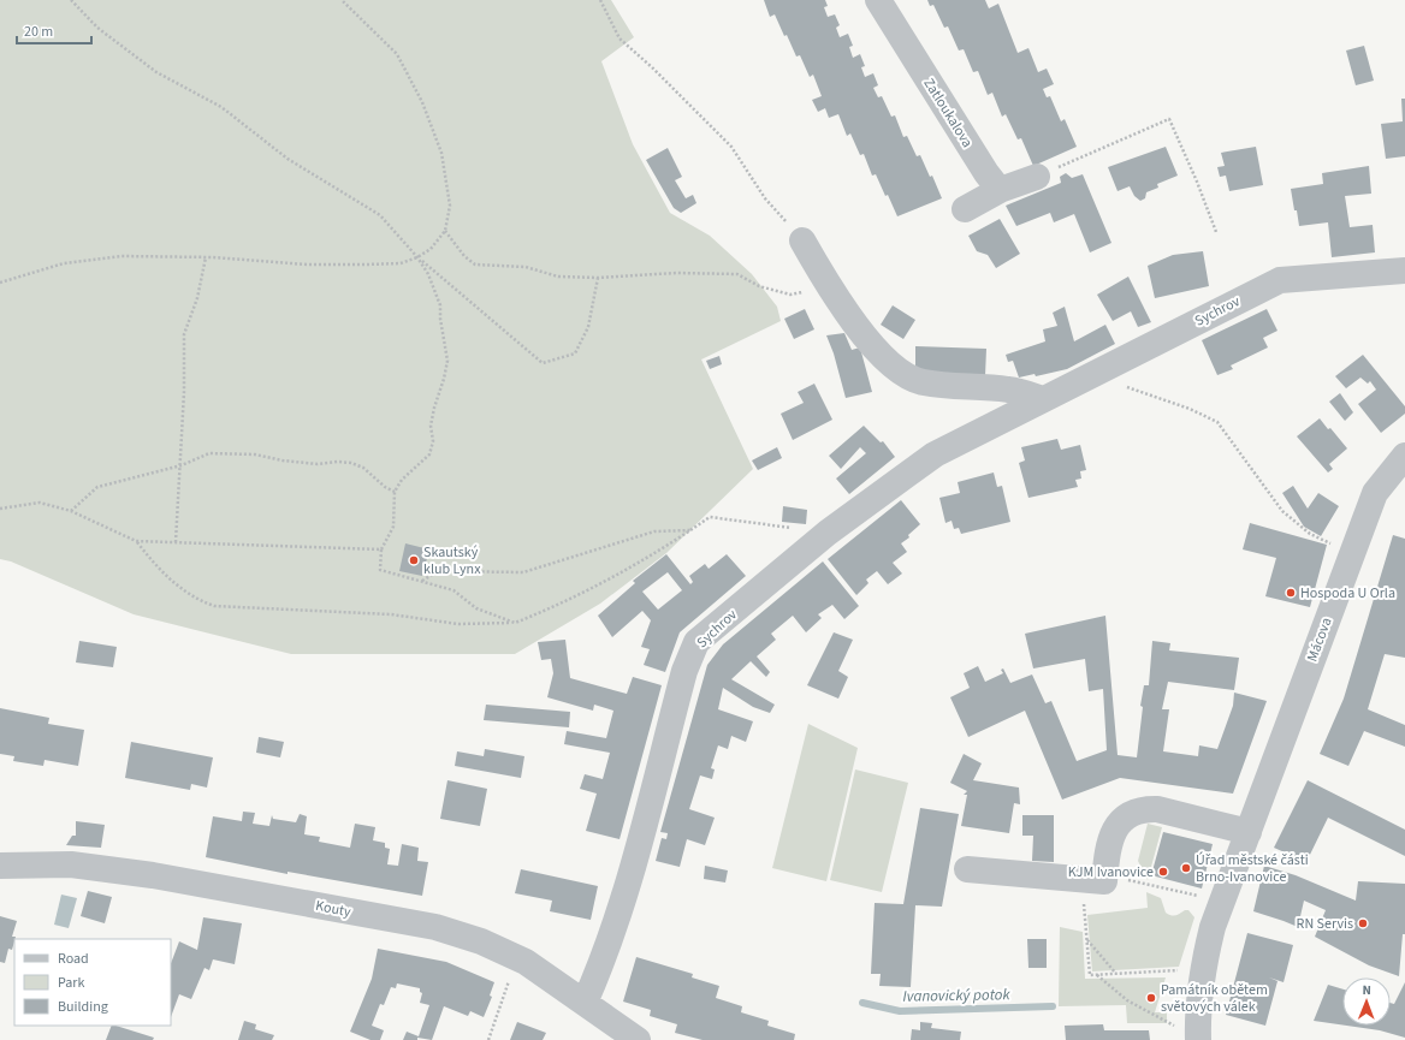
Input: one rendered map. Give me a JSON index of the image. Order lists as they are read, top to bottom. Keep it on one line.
{"streets":{"street":["Zatloukalova","Sychrov","Mácova","Kouty"]},"crossings":[["Sychrov","Kouty"]],"water":["Ivanovický potok"],"places":["Skautský klub Lynx","Hospoda U Orla","Úřad městské části Brno-Ivanovice","KJM Ivanovice","RN Servis","Památník obětem světových válek"],"legend":["Road","Park","Building"],"scale_bar":"20 m","north":"top"}
